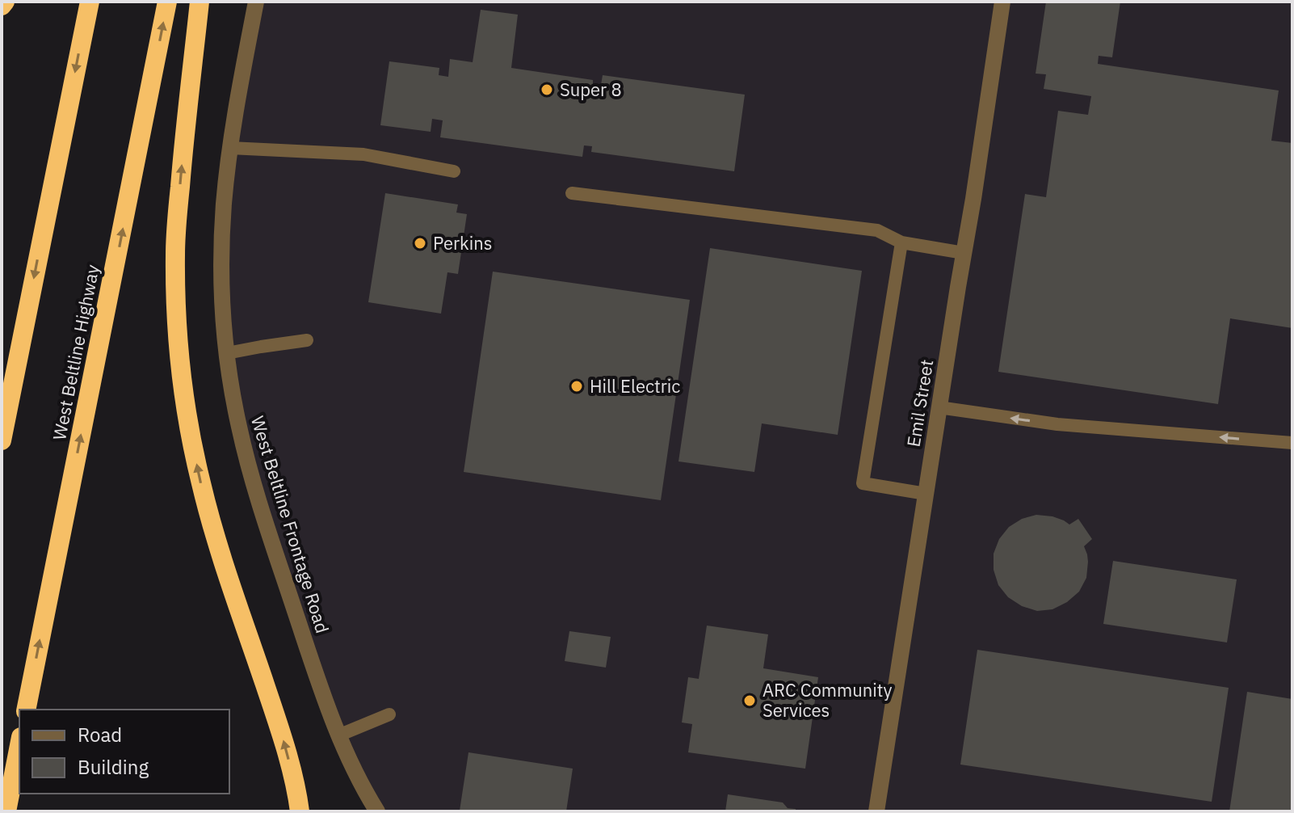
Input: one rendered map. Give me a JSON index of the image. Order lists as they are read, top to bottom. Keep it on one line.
{"streets":{"highway":["West Beltline Highway"],"street":["Emil Street","West Beltline Frontage Road"]},"places":["Super 8","Perkins","Hill Electric","ARC Community Services"],"legend":["Road","Building"]}
